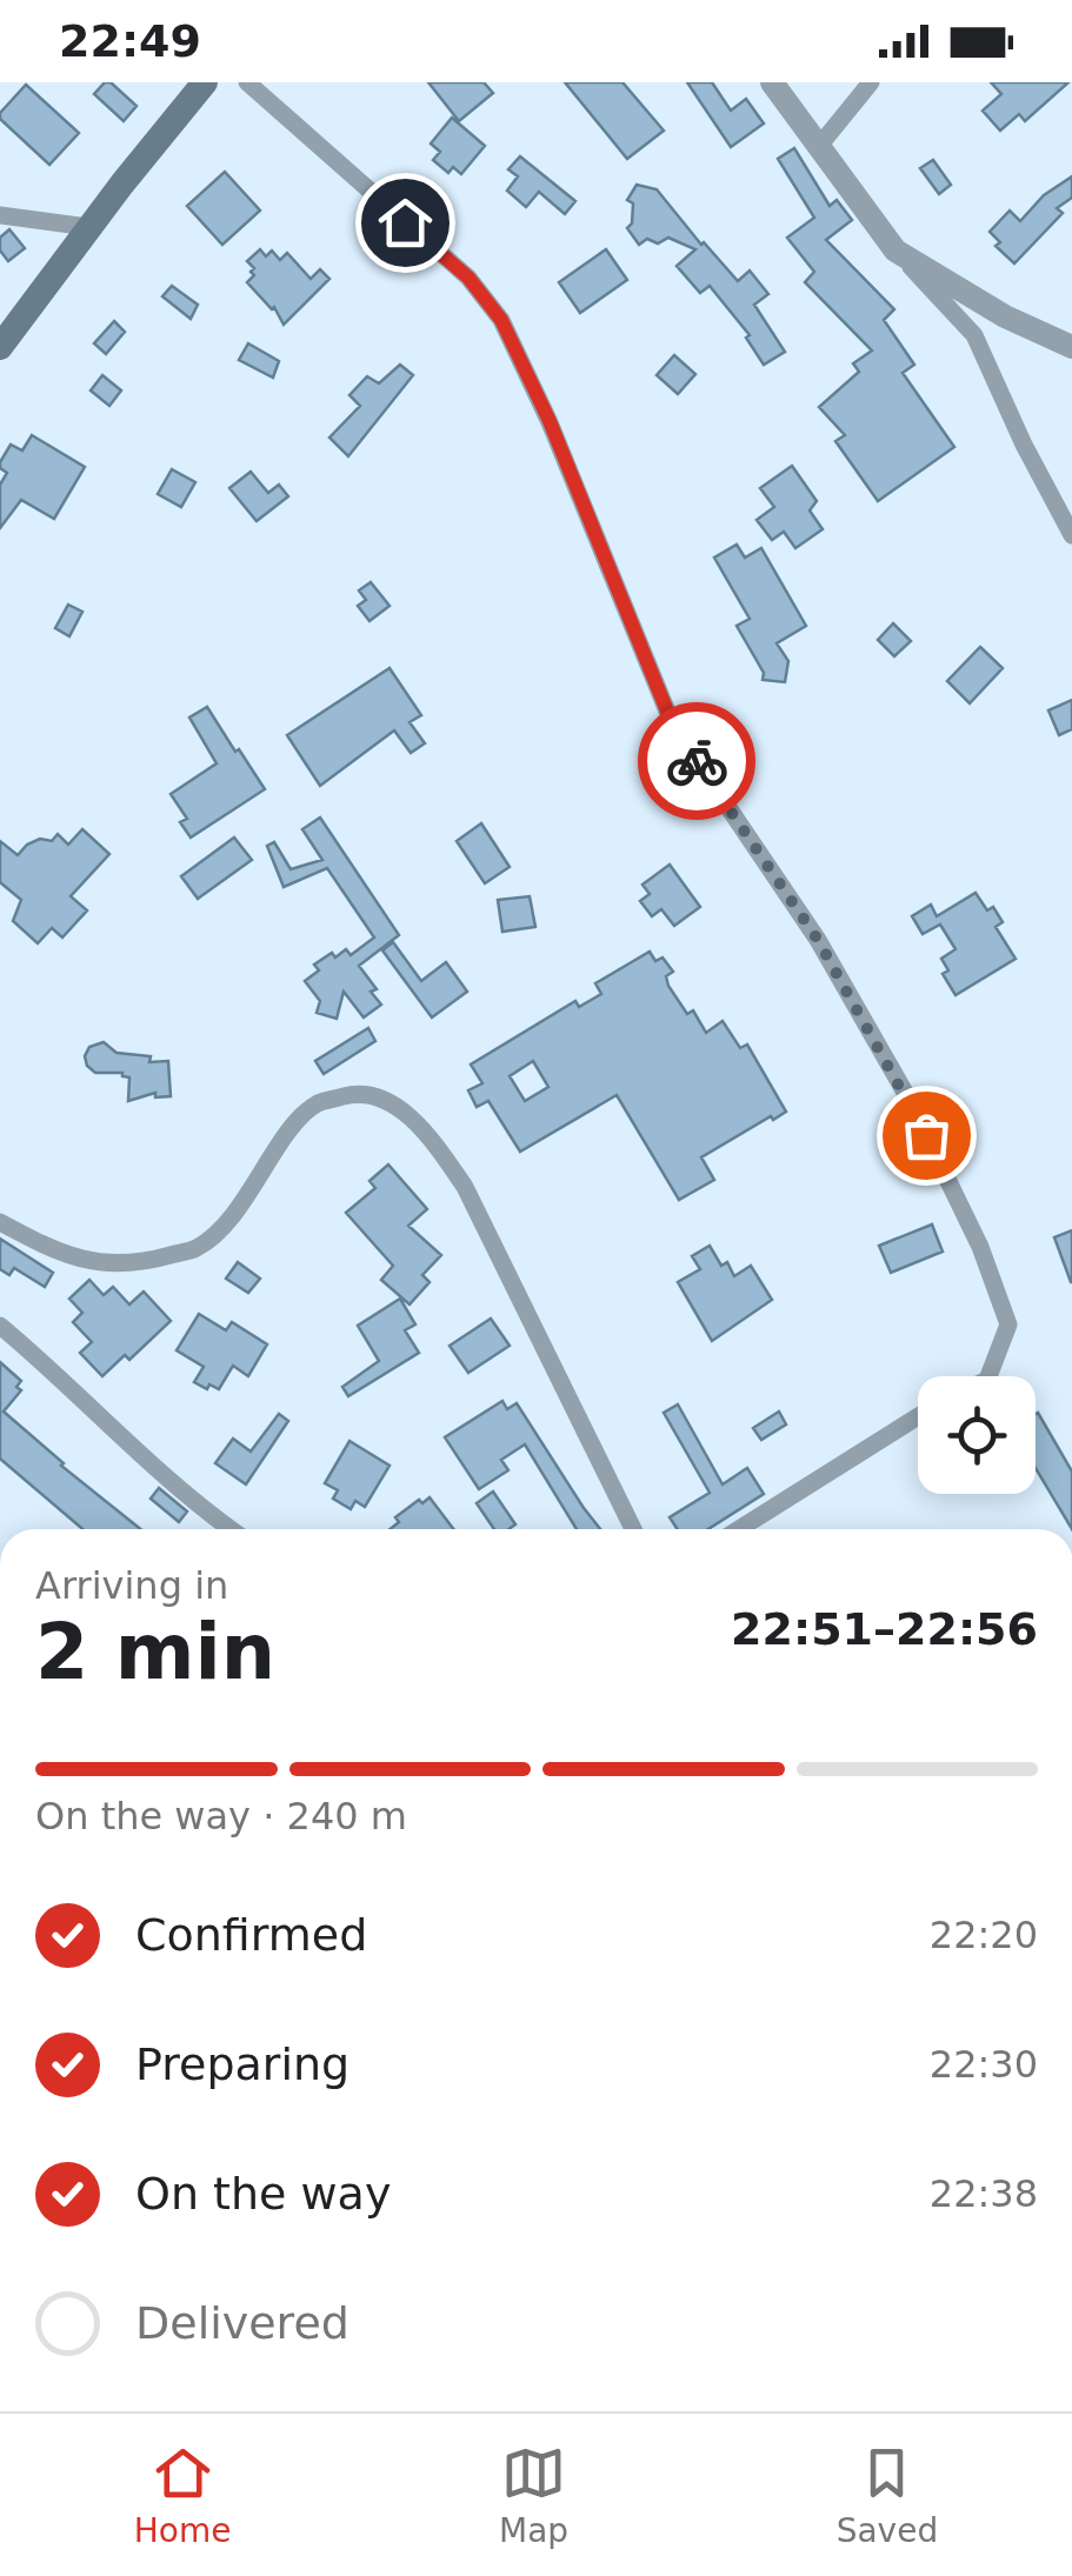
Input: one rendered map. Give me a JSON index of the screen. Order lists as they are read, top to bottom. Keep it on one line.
{"page":{"status":"22:49","heading":["2 min","Arriving in","22:51–22:56"],"bar":"On the way · 240 m","list":[["Confirmed","22:20"],["Preparing","22:30"],["On the way","22:38"],"Delivered"],"tabs":["Home","Map","Saved"]}}
